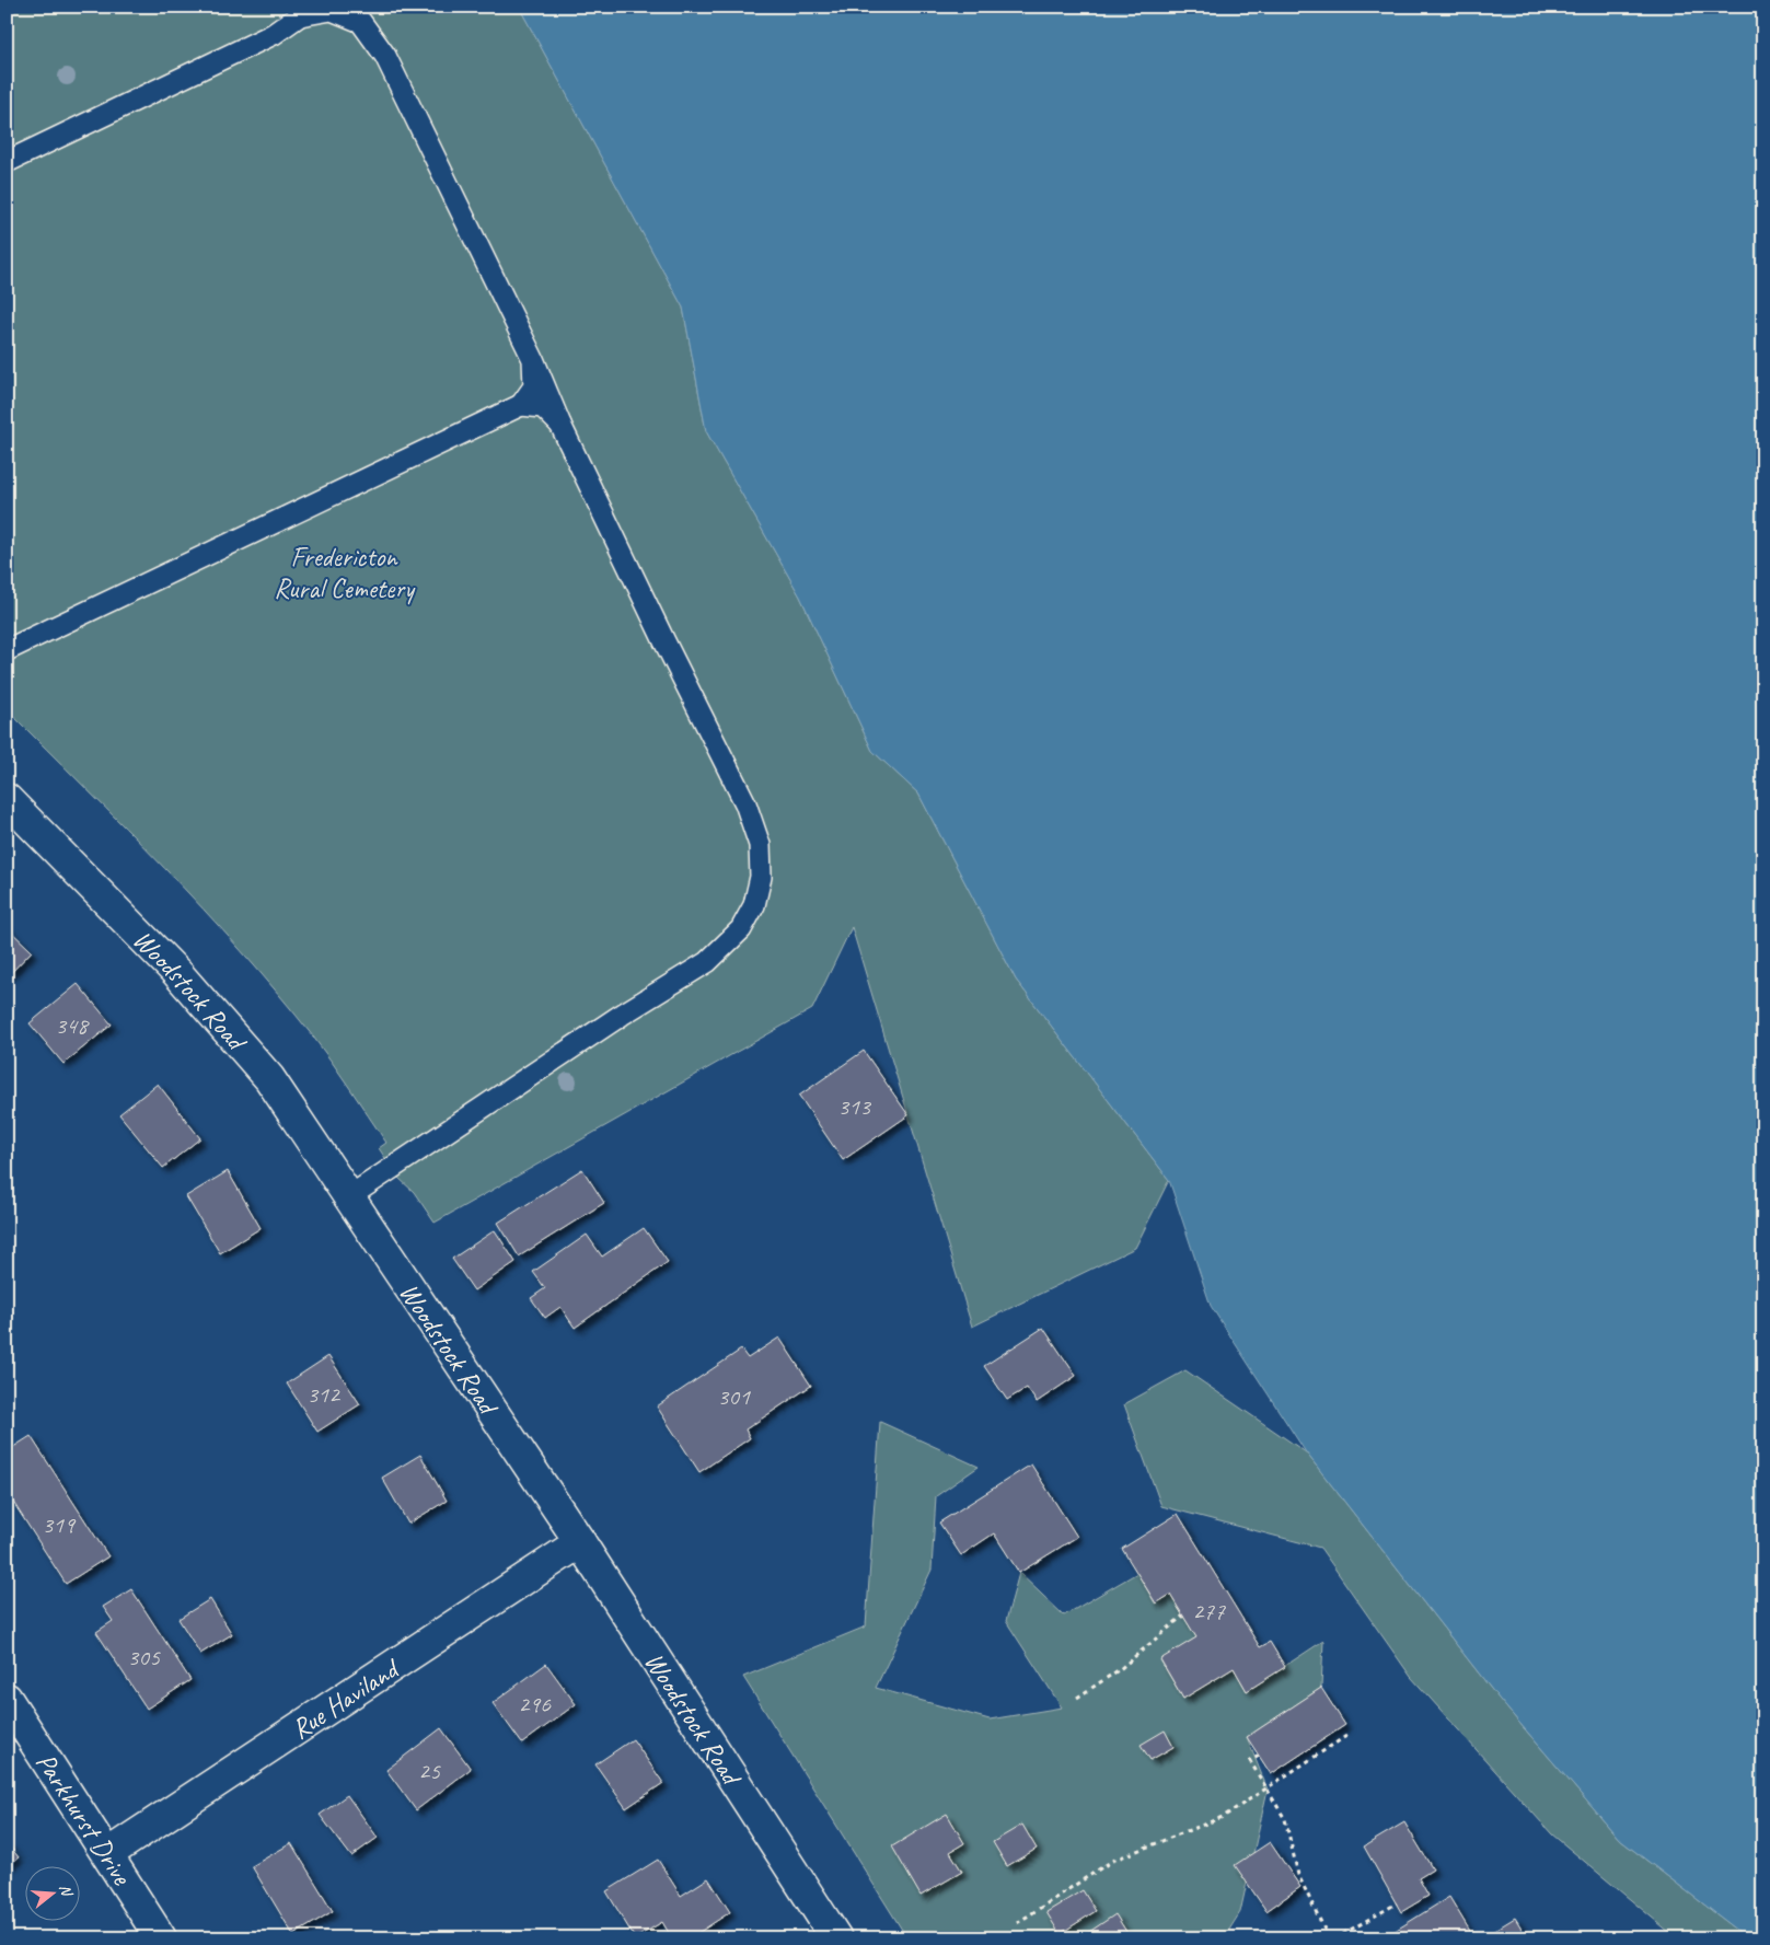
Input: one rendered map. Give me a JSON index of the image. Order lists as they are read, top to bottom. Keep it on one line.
{"streets":{"main road":["Woodstock Road","Rue Haviland","Parkhurst Drive"]},"crossings":[["Woodstock Road","Rue Haviland"],["Rue Haviland","Parkhurst Drive"]],"parks":["Fredericton Rural Cemetery"],"house_numbers":["348","313","312","301","319","277","305","296","25"],"north":"right"}
